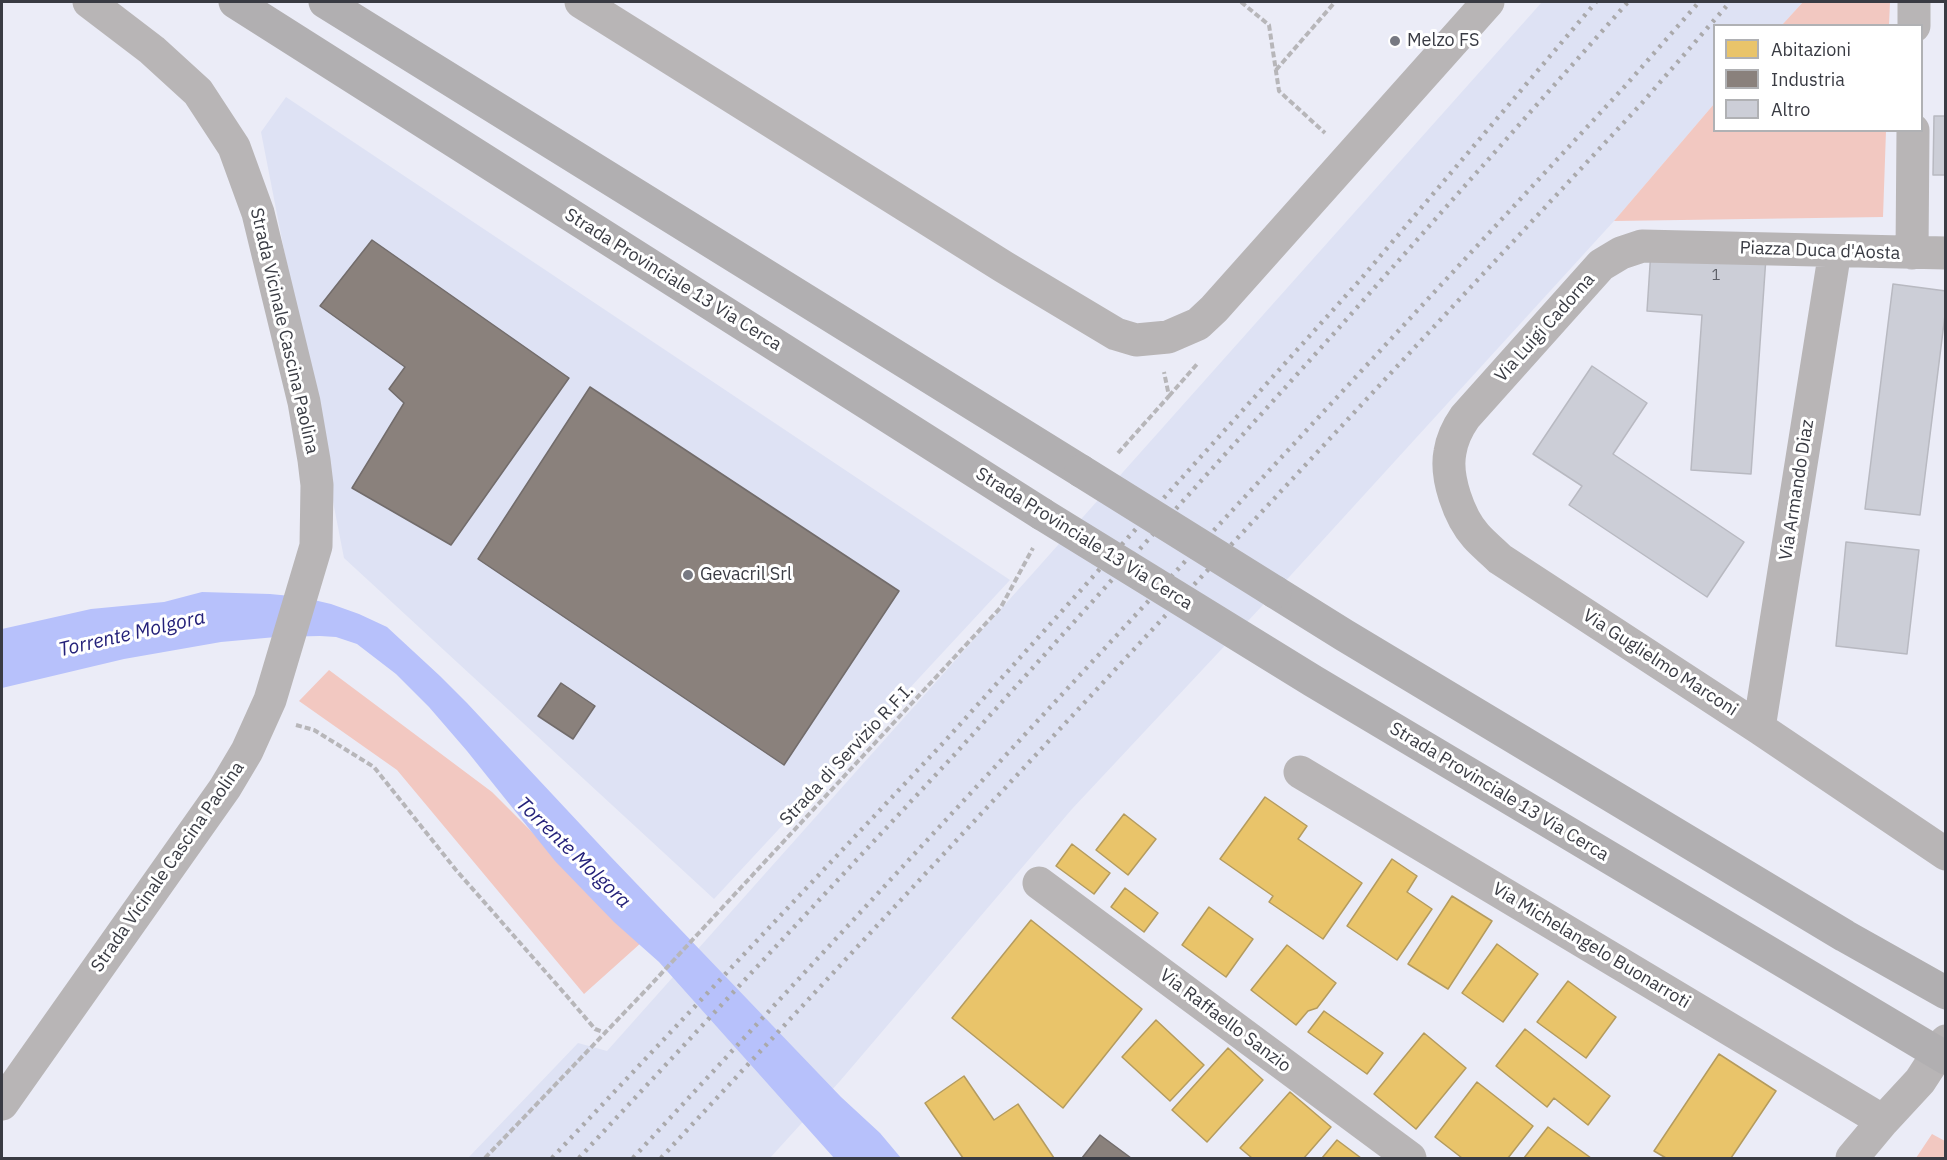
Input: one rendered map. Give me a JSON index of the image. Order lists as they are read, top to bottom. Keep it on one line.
{"streets":{"main road":["Strada Provinciale 13 Via Cerca"],"street":["Piazza Duca d'Aosta","Via Luigi Cadorna","Strada Vicinale Cascina Paolina","Via Armando Diaz","Via Guglielmo Marconi","Via Michelangelo Buonarroti","Via Raffaello Sanzio"],"path":["Strada di Servizio R.F.I."]},"crossings":[["Piazza Duca d'Aosta","Via Luigi Cadorna"],["Piazza Duca d'Aosta","Via Armando Diaz"],["Strada Provinciale 13 Via Cerca","Strada di Servizio R.F.I."],["Via Luigi Cadorna","Via Guglielmo Marconi"],["Via Armando Diaz","Via Guglielmo Marconi"]],"water":["Torrente Molgora"],"places":["Melzo FS","Gevacril Srl"],"house_numbers":["1"],"legend":["Abitazioni","Industria","Altro"]}
